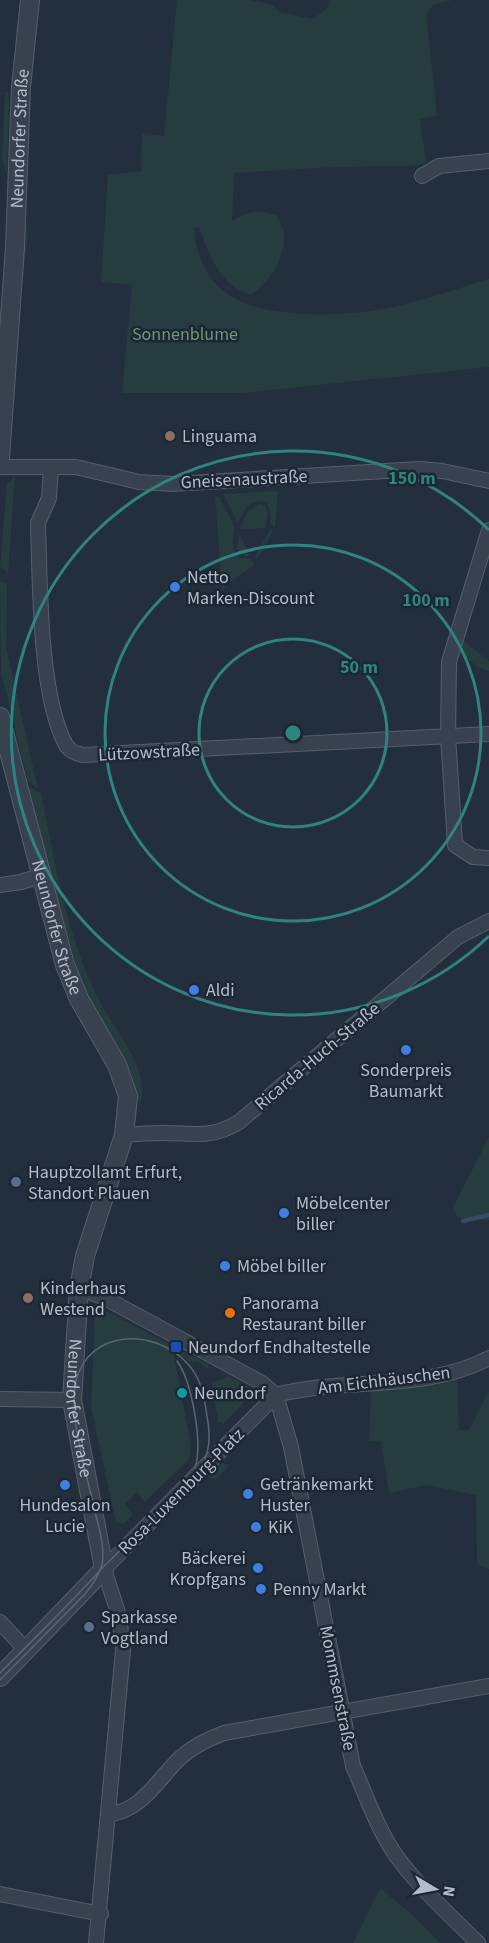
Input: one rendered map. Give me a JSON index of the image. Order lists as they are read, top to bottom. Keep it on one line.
{"streets":{"street":["Neundorfer Straße","Gneisenaustraße","Lützowstraße","Ricarda-Huch-Straße","Am Eichhäuschen","Rosa-Luxemburg-Platz","Mommsenstraße"]},"crossings":[["Neundorfer Straße","Ricarda-Huch-Straße"],["Neundorfer Straße","Rosa-Luxemburg-Platz"],["Gneisenaustraße","Lützowstraße"],["Am Eichhäuschen","Rosa-Luxemburg-Platz"],["Am Eichhäuschen","Mommsenstraße"],["Rosa-Luxemburg-Platz","Mommsenstraße"]],"parks":["Sonnenblume"],"places":{"other":["Linguama","Netto Marken-Discount","Aldi","Sonderpreis Baumarkt","Hauptzollamt Erfurt, Standort Plauen","Möbelcenter biller","Möbel biller","Kinderhaus Westend","Panorama Restaurant biller","Neundorf","Hundesalon Lucie","Getränkemarkt Huster","KiK","Bäckerei Kropfgans","Penny Markt","Sparkasse Vogtland"],"transit":["Neundorf Endhaltestelle"]},"north":"right","rings":["150 m","100 m","50 m"]}
